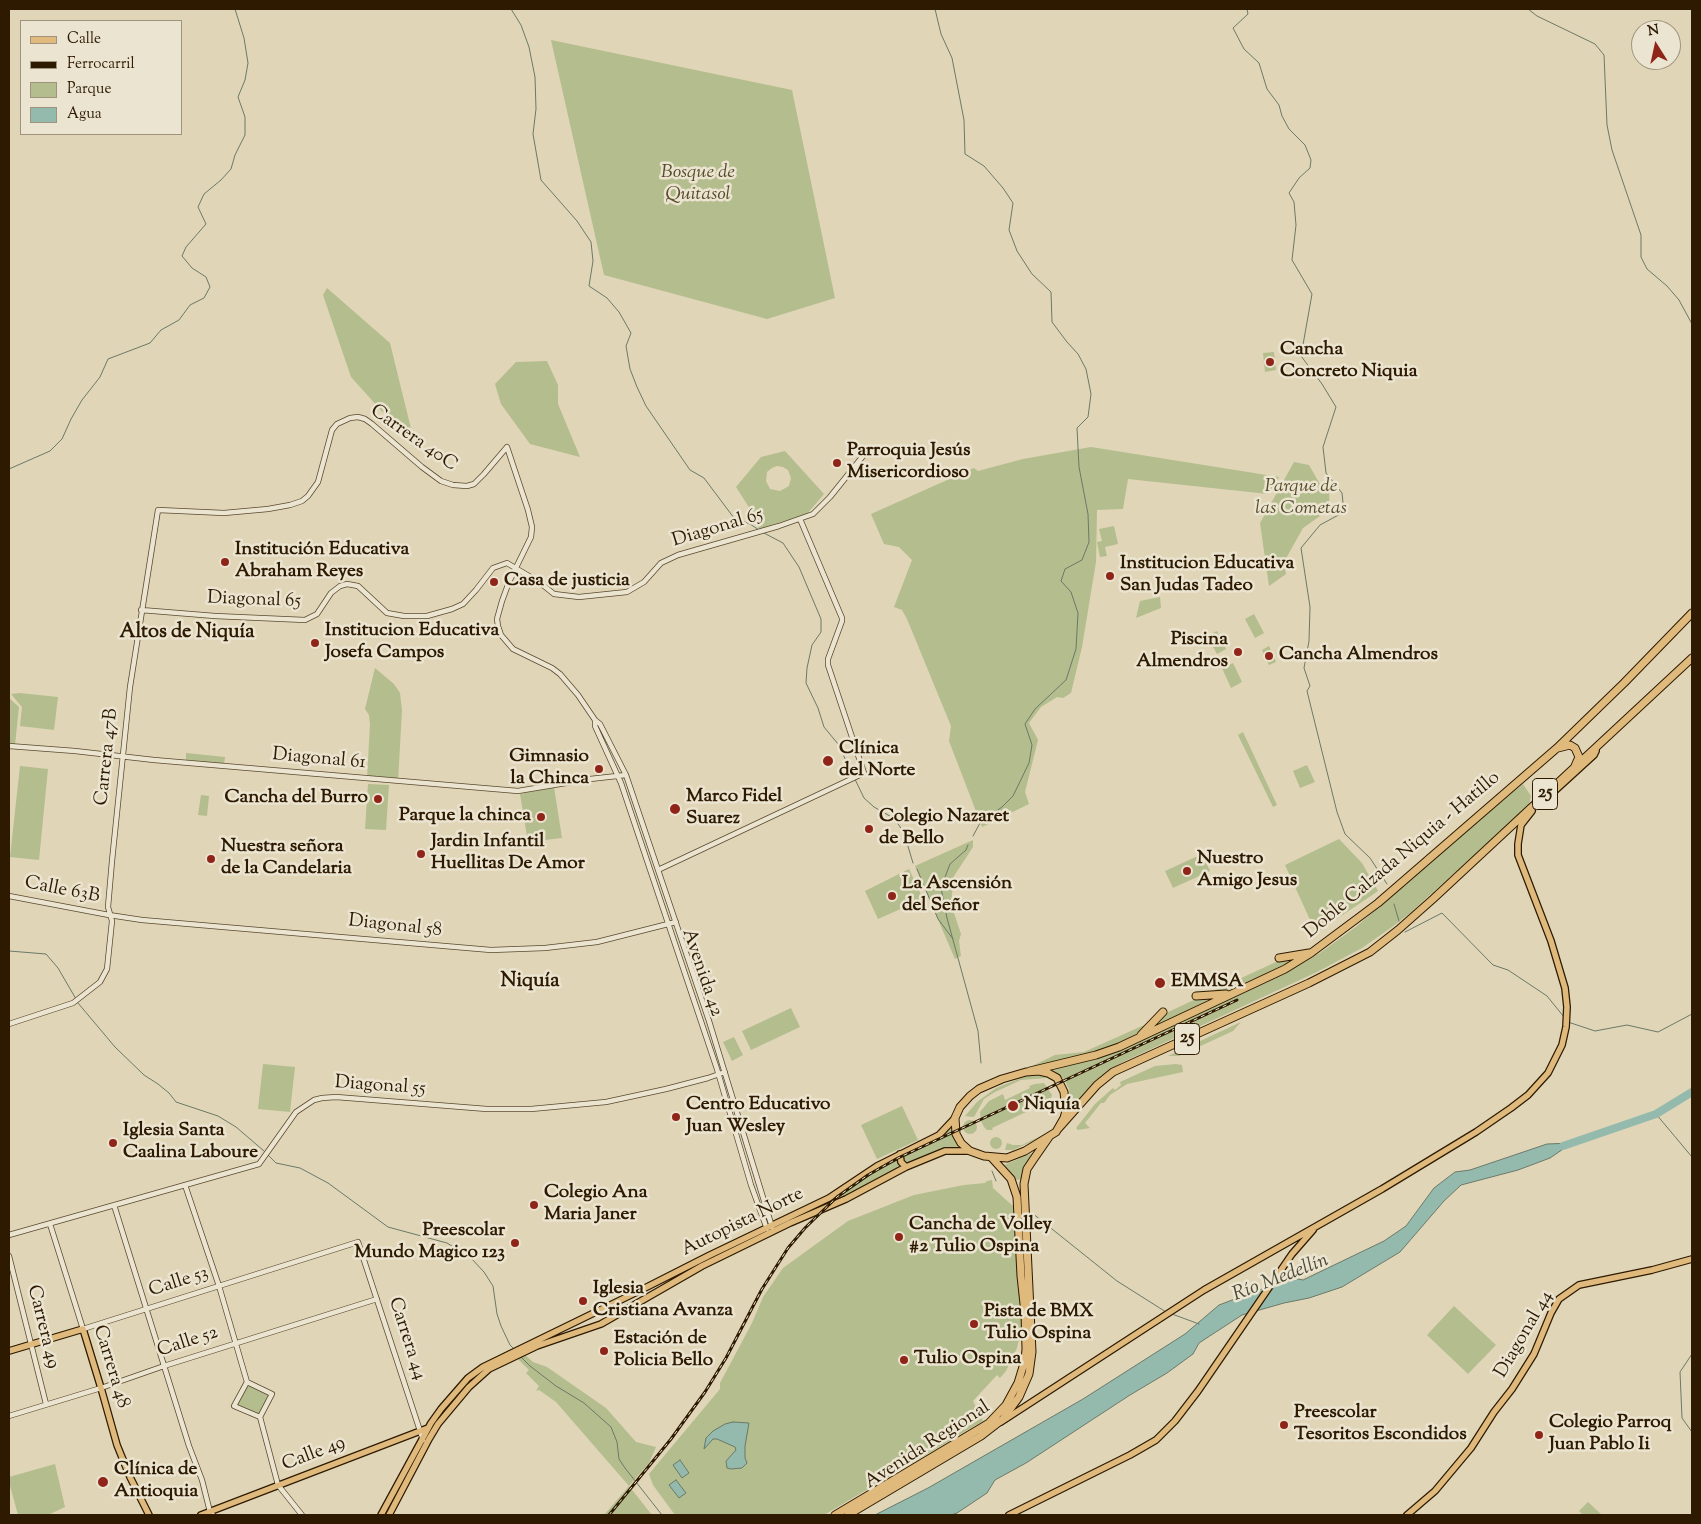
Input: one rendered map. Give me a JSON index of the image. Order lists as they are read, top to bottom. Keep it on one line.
{"streets":{"highway":["25","Doble Calzada Niquia - Hatillo","Avenida Regional"],"main road":["Autopista Norte","Calle 53","Diagonal 44","Carrera 48","Calle 49"],"street":["Carrera 40C","Diagonal 65","Carrera 47B","Diagonal 61","Calle 63B","Diagonal 58","Avenida 42","Diagonal 55","Carrera 49","Carrera 44","Calle 52"]},"crossings":[["Carrera 40C","Diagonal 65"],["Carrera 40C","Carrera 47B"],["Diagonal 65","Carrera 47B"],["Carrera 47B","Diagonal 61"],["Carrera 47B","Calle 63B"],["Carrera 47B","Diagonal 58"],["Diagonal 61","Avenida 42"],["25","Doble Calzada Niquia - Hatillo"],["25","Autopista Norte"],["25","Avenida Regional"],["Doble Calzada Niquia - Hatillo","Autopista Norte"],["Doble Calzada Niquia - Hatillo","Avenida Regional"],["Calle 63B","Diagonal 58"],["Diagonal 58","Avenida 42"],["Avenida 42","Diagonal 55"],["Avenida 42","Autopista Norte"],["Diagonal 55","Carrera 48"],["Autopista Norte","Avenida Regional"],["Calle 53","Carrera 49"],["Calle 53","Carrera 44"],["Calle 53","Carrera 48"],["Carrera 49","Calle 52"],["Carrera 44","Calle 52"],["Carrera 44","Calle 49"],["Calle 52","Carrera 48"]],"districts":["Altos de Niquía","Niquía"],"water":["Río Medellín"],"parks":["Bosque de Quitasol","Parque de las Cometas"],"places":["Cancha Concreto Niquia","Parroquia Jesús Misericordioso","Institución Educativa Abraham Reyes","Institucion Educativa San Judas Tadeo","Casa de justicia","Institucion Educativa Josefa Campos","Piscina Almendros","Cancha Almendros","Clínica del Norte","Gimnasio la Chinca","Cancha del Burro","Marco Fidel Suarez","Parque la chinca","Colegio Nazaret de Bello","Jardin Infantil Huellitas De Amor","Nuestra señora de la Candelaria","Nuestro Amigo Jesus","La Ascensión del Señor","EMMSA","Niquía","Centro Educativo Juan Wesley","Iglesia Santa Caalina Laboure","Colegio Ana Maria Janer","Cancha de Volley #2 Tulio Ospina","Preescolar Mundo Magico 123","Iglesia Cristiana Avanza","Pista de BMX Tulio Ospina","Estación de Policia Bello","Tulio Ospina","Preescolar Tesoritos Escondidos","Colegio Parroq Juan Pablo Ii","Clínica de Antioquia"],"legend":["Calle","Ferrocarril","Parque","Agua"],"north":"top"}
